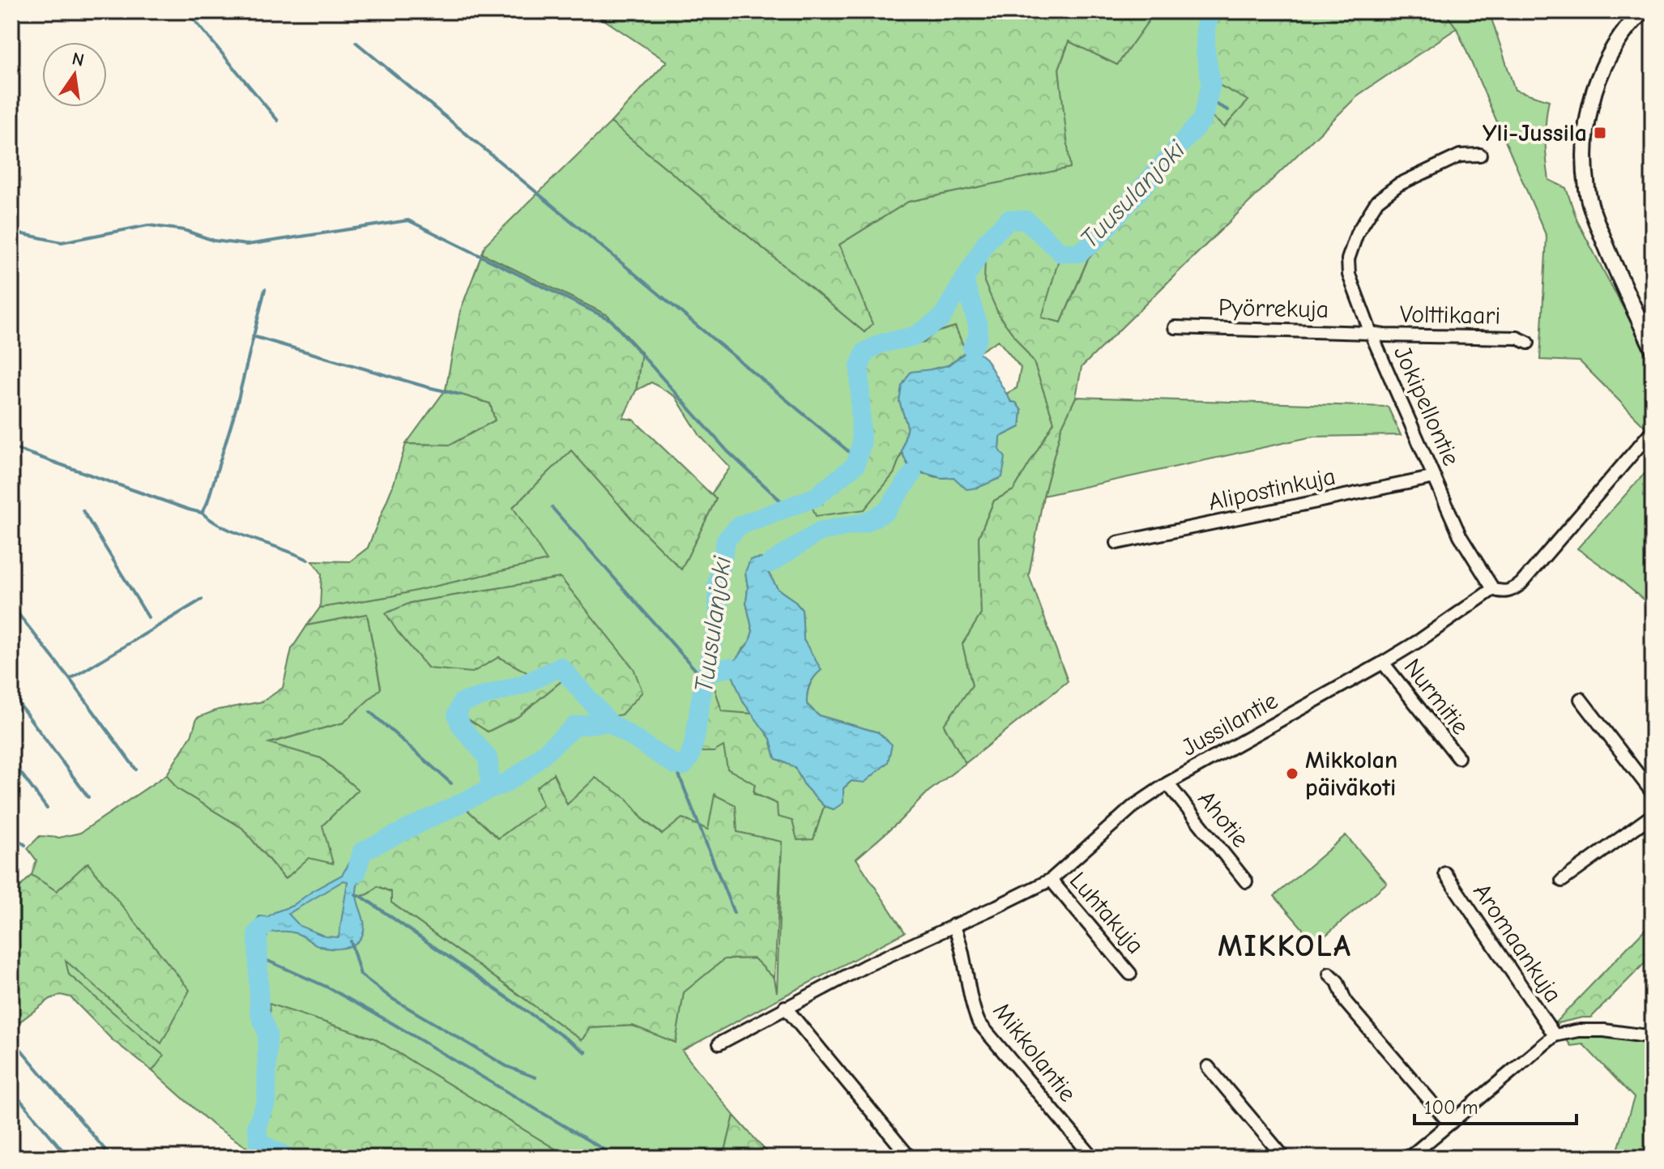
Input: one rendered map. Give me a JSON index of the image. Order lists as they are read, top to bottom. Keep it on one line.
{"streets":{"street":["Pyörrekuja","Volttikaari","Jokipellontie","Alipostinkuja","Nurmitie","Jussilantie","Ahotie","Luhtakuja","Aromaankuja","Mikkolantie"]},"crossings":[["Pyörrekuja","Volttikaari"],["Pyörrekuja","Jokipellontie"],["Volttikaari","Jokipellontie"],["Jokipellontie","Alipostinkuja"],["Jokipellontie","Jussilantie"],["Nurmitie","Jussilantie"],["Jussilantie","Ahotie"],["Jussilantie","Luhtakuja"],["Jussilantie","Mikkolantie"]],"districts":["MIKKOLA"],"water":["Tuusulanjoki"],"places":{"transit":["Yli-Jussila"],"other":["Mikkolan päiväkoti"]},"scale_bar":"100 m","north":"top"}
